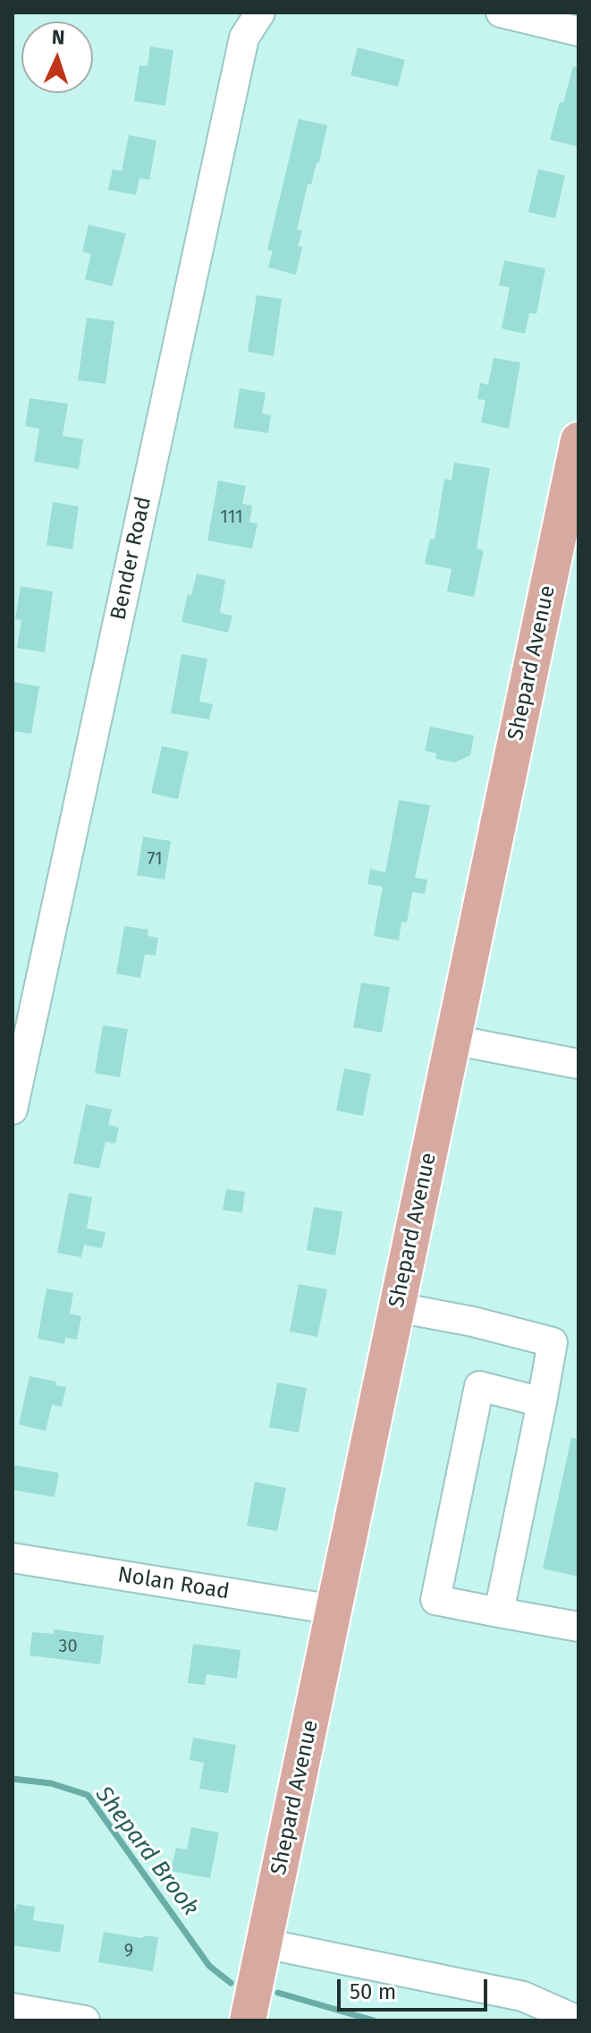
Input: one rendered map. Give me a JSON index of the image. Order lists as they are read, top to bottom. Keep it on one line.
{"streets":{"main road":["Shepard Avenue"],"street":["Bender Road","Nolan Road"]},"crossings":[["Shepard Avenue","Nolan Road"]],"water":["Shepard Brook"],"house_numbers":["111","71","30","9"],"scale_bar":"50 m","north":"top"}
